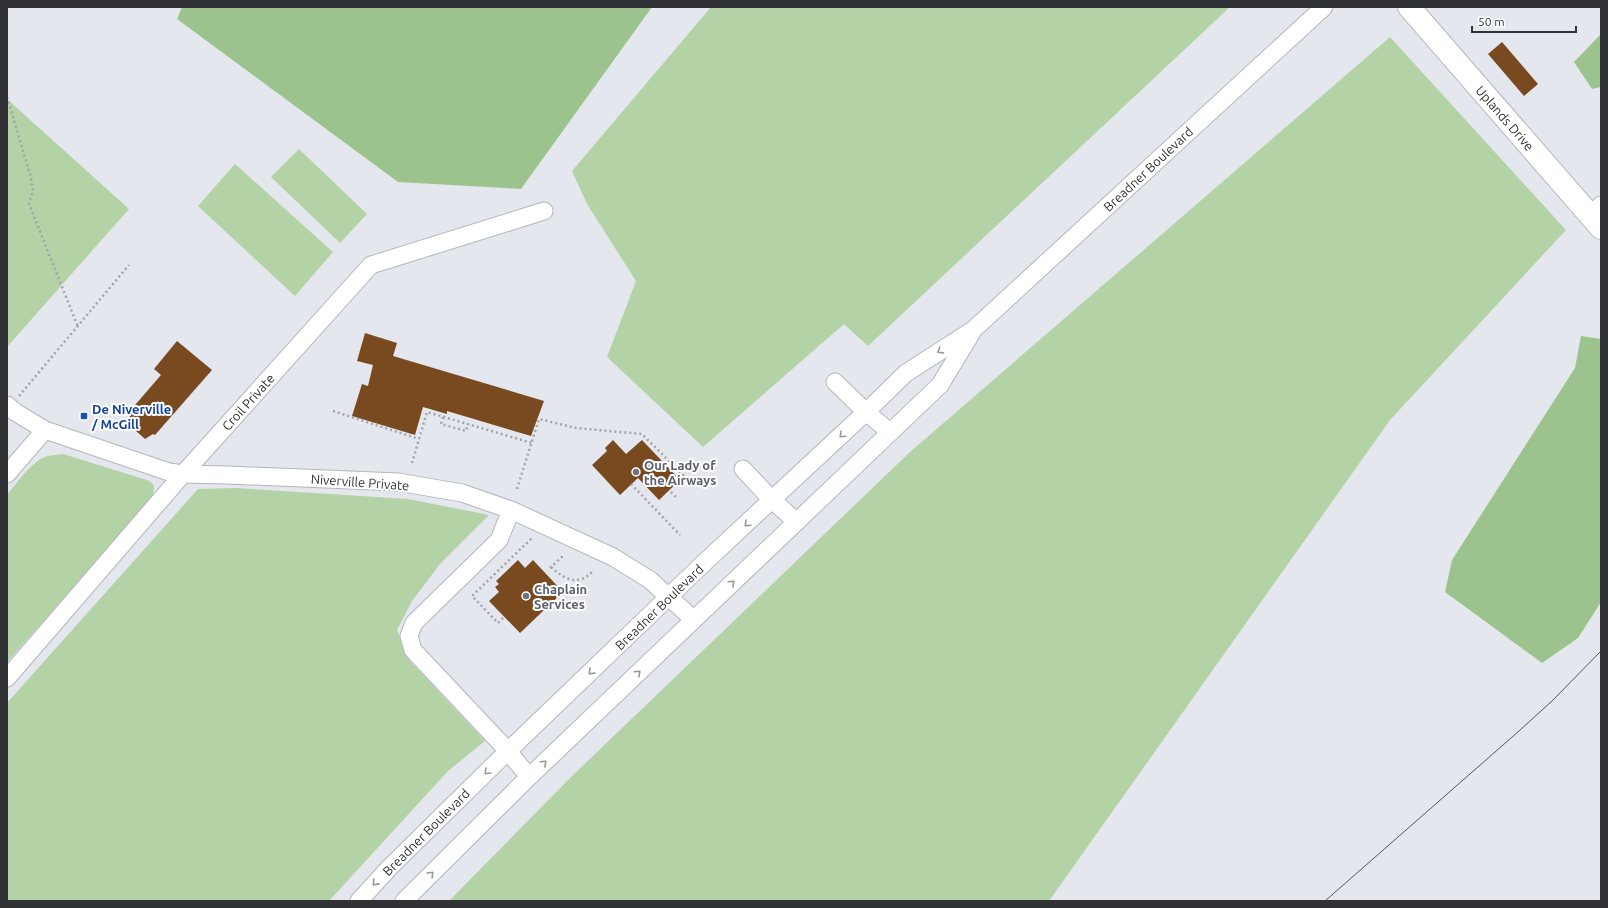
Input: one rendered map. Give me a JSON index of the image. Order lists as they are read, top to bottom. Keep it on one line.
{"streets":{"main road":["Uplands Drive"],"street":["Breadner Boulevard","Croil Private","Niverville Private"]},"crossings":[["Breadner Boulevard","Niverville Private"],["Croil Private","Niverville Private"]],"places":{"transit":["De Niverville / McGill"],"other":["Our Lady of the Airways","Chaplain Services"]},"scale_bar":"50 m"}
